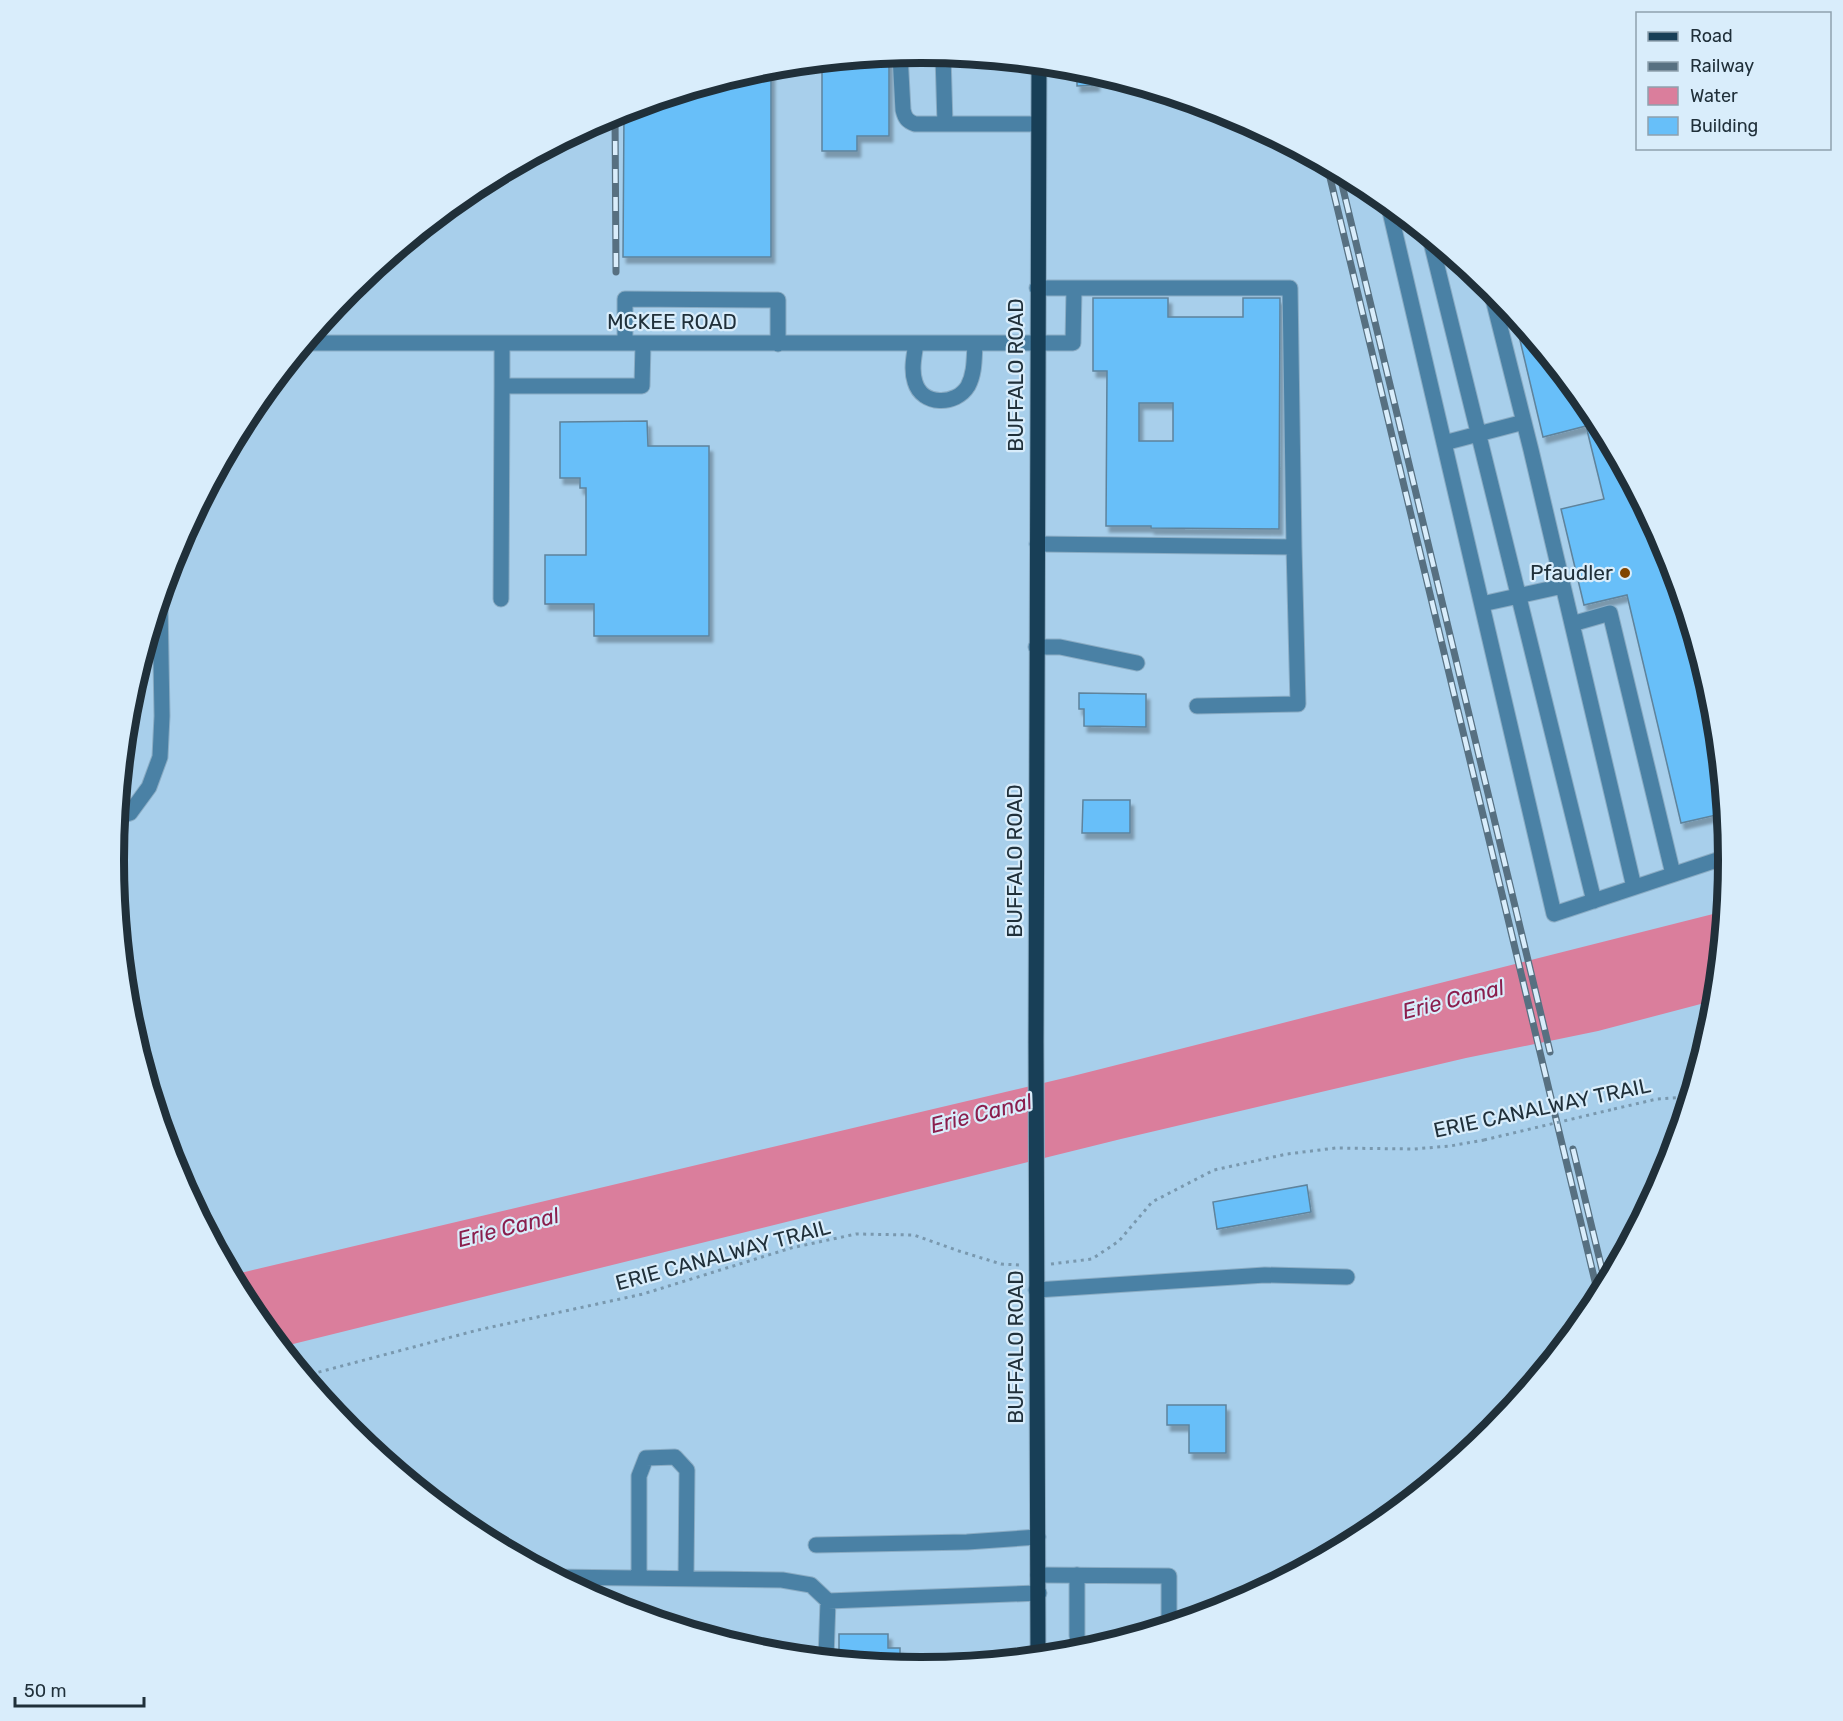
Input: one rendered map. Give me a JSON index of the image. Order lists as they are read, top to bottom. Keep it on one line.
{"streets":{"main road":["BUFFALO ROAD"],"street":["MCKEE ROAD"],"path":["ERIE CANALWAY TRAIL"]},"crossings":[["MCKEE ROAD","BUFFALO ROAD"],["BUFFALO ROAD","ERIE CANALWAY TRAIL"]],"water":["Erie Canal"],"places":["Pfaudler"],"legend":["Road","Railway","Water","Building"],"scale_bar":"50 m"}
